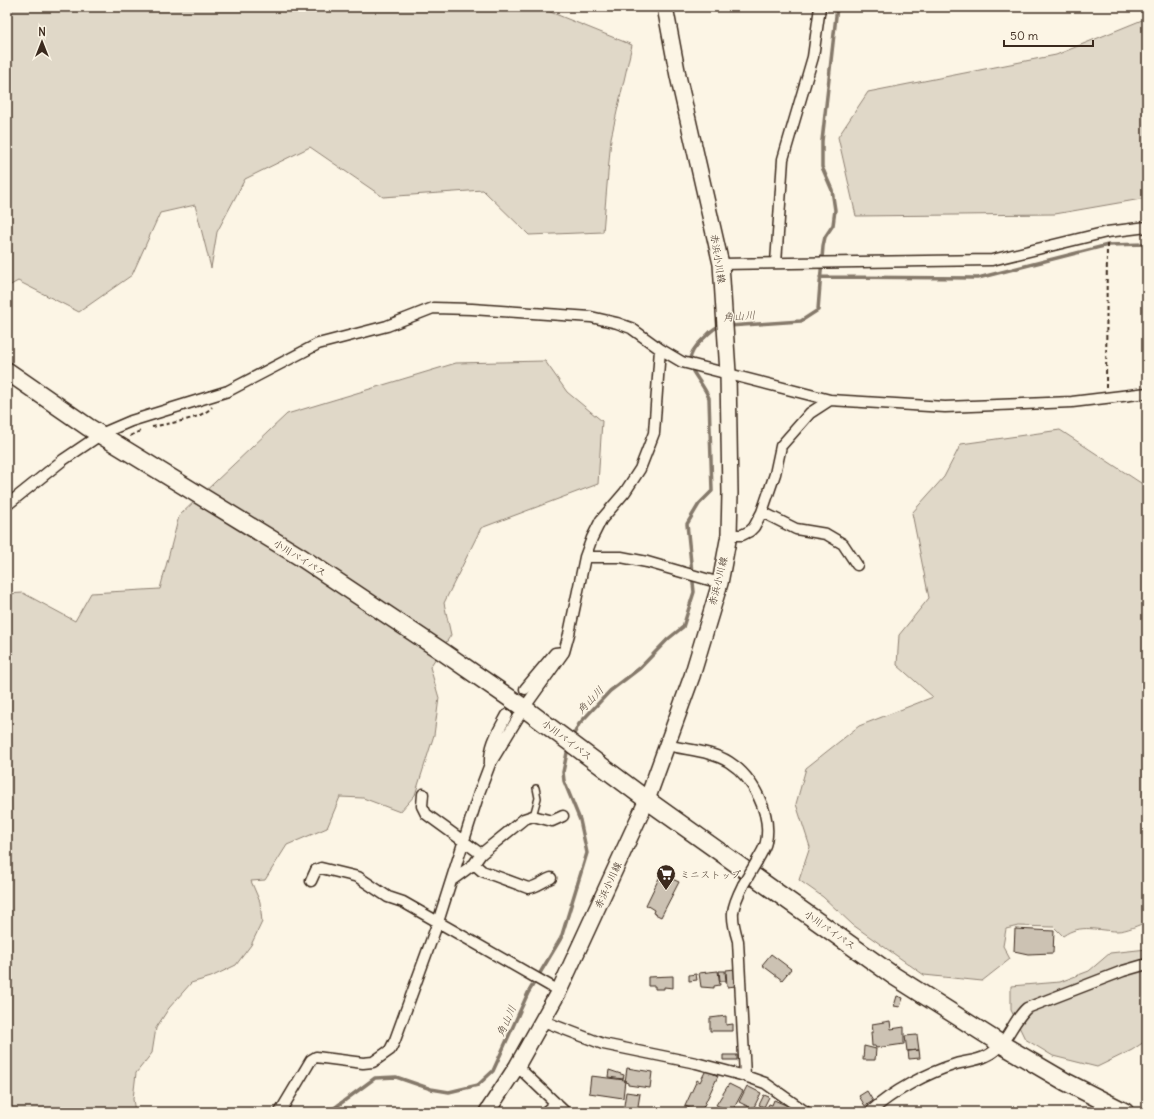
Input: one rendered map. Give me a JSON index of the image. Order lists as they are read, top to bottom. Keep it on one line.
{"streets":{"highway":["小川バイパス"],"main road":["赤浜小川線"]},"crossings":[["赤浜小川線","小川バイパス"]],"water":["角山川"],"places":{"supermarket":["ミニストップ"]},"scale_bar":"50 m","north":"top"}
